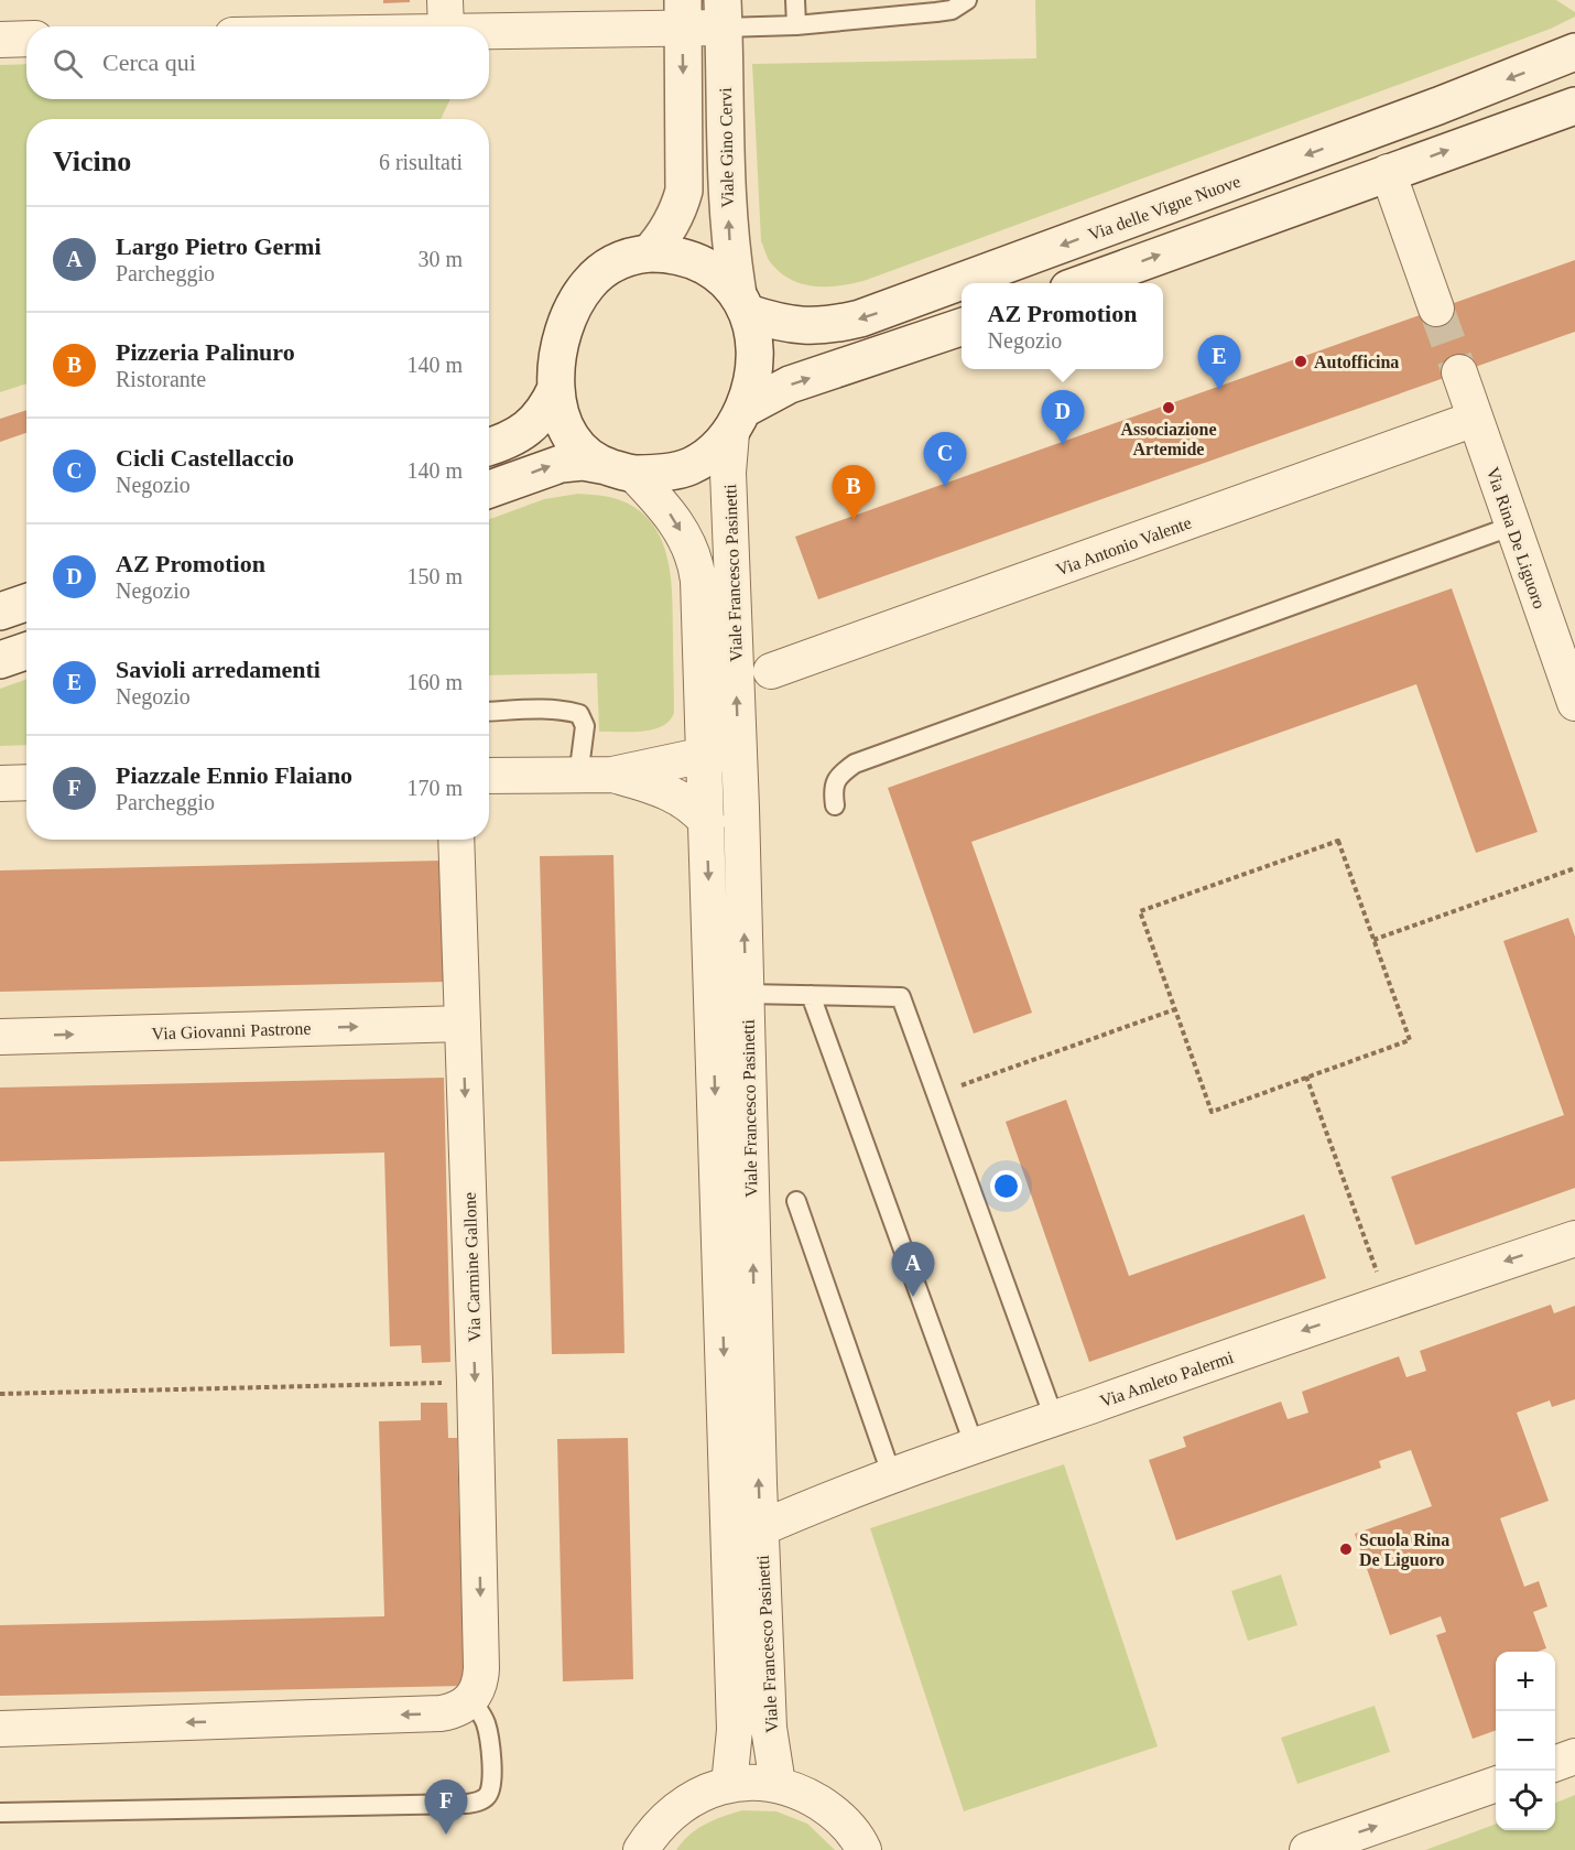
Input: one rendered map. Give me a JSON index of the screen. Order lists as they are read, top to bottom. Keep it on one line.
{"streets":{"main road":["Viale Gino Cervi","Via delle Vigne Nuove"],"street":["Via Rina De Liguoro","Via Antonio Valente","Viale Francesco Pasinetti","Via Giovanni Pastrone","Via Carmine Gallone","Via Amleto Palermi"]},"crossings":[["Viale Gino Cervi","Via delle Vigne Nuove"],["Viale Gino Cervi","Viale Francesco Pasinetti"],["Via delle Vigne Nuove","Viale Francesco Pasinetti"],["Via Rina De Liguoro","Via Antonio Valente"],["Viale Francesco Pasinetti","Via Amleto Palermi"],["Via Giovanni Pastrone","Via Carmine Gallone"]],"one_way":["Via Giovanni Pastrone","Via Carmine Gallone","Via Amleto Palermi"],"places":["Autofficina","Associazione Artemide","Scuola Rina De Liguoro"],"page":{"search":"Cerca qui","heading":["Vicino","6 risultati"],"list":[{"mark":"A","name":"Largo Pietro Germi","note":"Parcheggio","value":"30 m"},{"mark":"B","name":"Pizzeria Palinuro","note":"Ristorante","value":"140 m"},{"mark":"C","name":"Cicli Castellaccio","note":"Negozio","value":"140 m"},{"mark":"D","name":"AZ Promotion","note":"Negozio","value":"150 m"},{"mark":"E","name":"Savioli arredamenti","note":"Negozio","value":"160 m"},{"mark":"F","name":"Piazzale Ennio Flaiano","note":"Parcheggio","value":"170 m"}],"popup":["AZ Promotion","Negozio"],"pins":["E","D","C","B","A","F"],"map_buttons":["+","−"]}}
